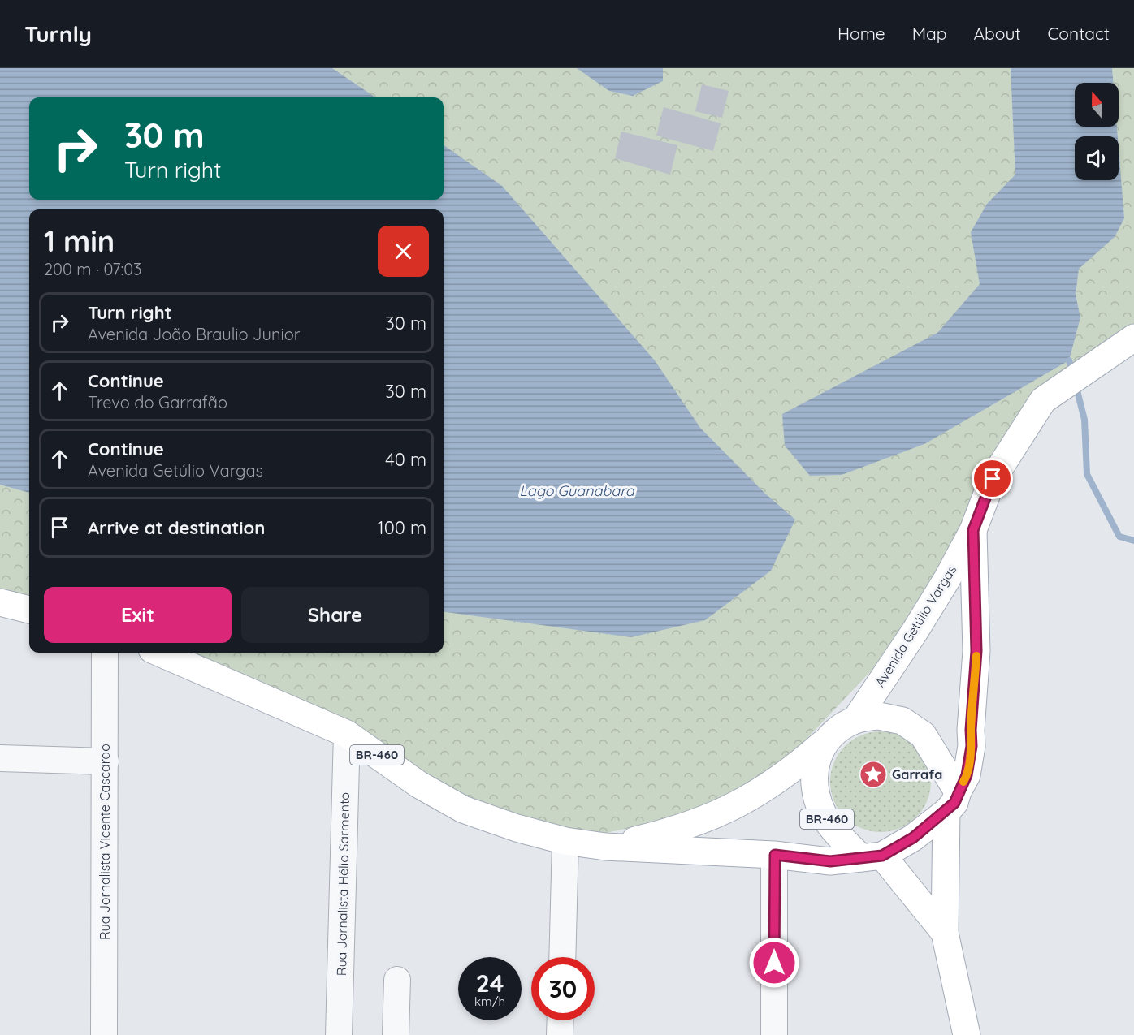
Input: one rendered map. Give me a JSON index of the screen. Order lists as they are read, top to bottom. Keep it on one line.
{"streets":{"main road":["Avenida Getúlio Vargas","BR-460"],"street":["Rua Jornalista Vicente Cascardo","Rua Jornalista Hélio Sarmento"]},"crossings":[["Avenida Getúlio Vargas","BR-460"],["BR-460","Rua Jornalista Hélio Sarmento"]],"water":["Lago Guanabara"],"places":{"place":["Garrafa"]},"north":"top","page":{"header":"Turnly","nav":["Home","Map","About","Contact"],"turn":["30 m","Turn right"],"heading":["1 min","200 m · 07:03"],"list":[{"name":"Turn right","note":"Avenida João Braulio Junior","value":"30 m"},{"name":"Continue","note":"Trevo do Garrafão","value":"30 m"},{"name":"Continue","note":"Avenida Getúlio Vargas","value":"40 m"},{"name":"Arrive at destination","value":"100 m"}],"buttons":["Exit","Share"],"speed":"24 km/h","limit":"30"}}
